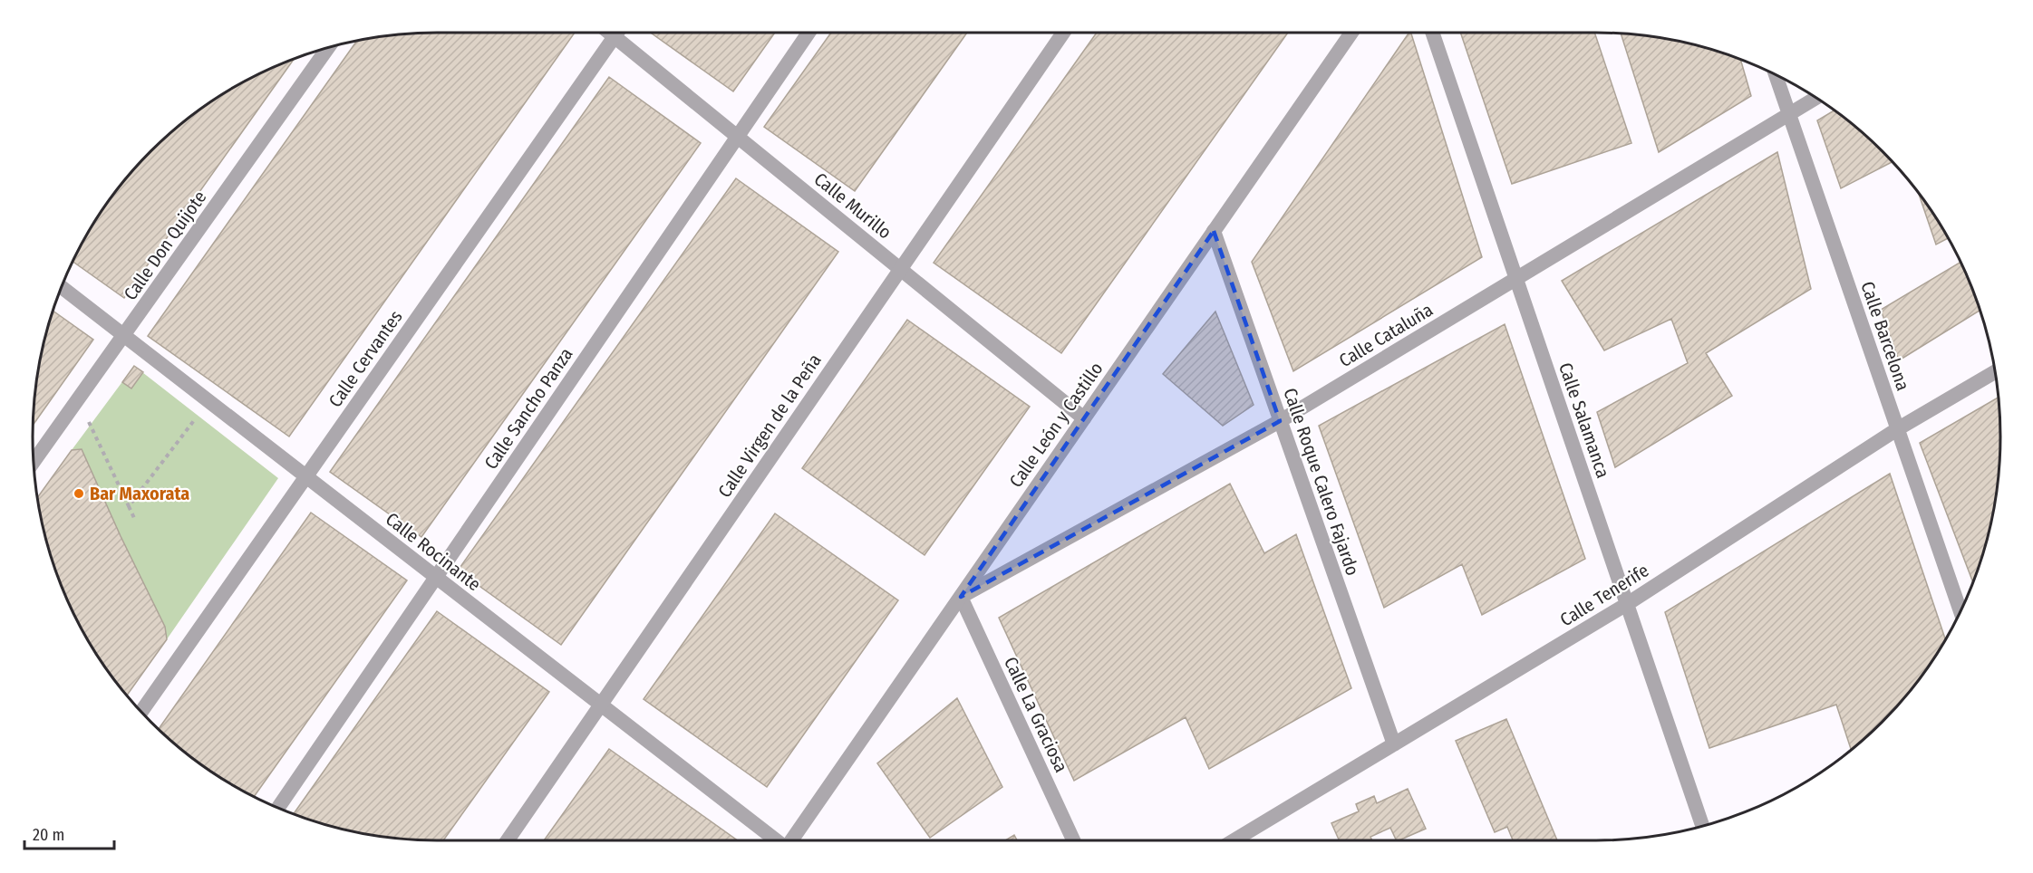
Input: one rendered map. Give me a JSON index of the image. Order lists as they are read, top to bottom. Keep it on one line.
{"streets":{"street":["Calle Murillo","Calle Don Quijote","Calle Cataluña","Calle Barcelona","Calle Cervantes","Calle Sancho Panza","Calle Salamanca","Calle León y Castillo","Calle Virgen de la Peña","Calle Roque Calero Fajardo","Calle Rocinante","Calle Tenerife","Calle La Graciosa"]},"crossings":[["Calle Murillo","Calle Cervantes"],["Calle Murillo","Calle Sancho Panza"],["Calle Murillo","Calle León y Castillo"],["Calle Murillo","Calle Virgen de la Peña"],["Calle Don Quijote","Calle Rocinante"],["Calle Cataluña","Calle Barcelona"],["Calle Cataluña","Calle Salamanca"],["Calle Cataluña","Calle León y Castillo"],["Calle Cataluña","Calle Roque Calero Fajardo"],["Calle Cataluña","Calle La Graciosa"],["Calle Barcelona","Calle Tenerife"],["Calle Cervantes","Calle Rocinante"],["Calle Sancho Panza","Calle Rocinante"],["Calle Salamanca","Calle Tenerife"],["Calle León y Castillo","Calle Roque Calero Fajardo"],["Calle León y Castillo","Calle La Graciosa"],["Calle Virgen de la Peña","Calle Rocinante"],["Calle Roque Calero Fajardo","Calle Tenerife"]],"places":["Bar Maxorata"],"scale_bar":"20 m"}
